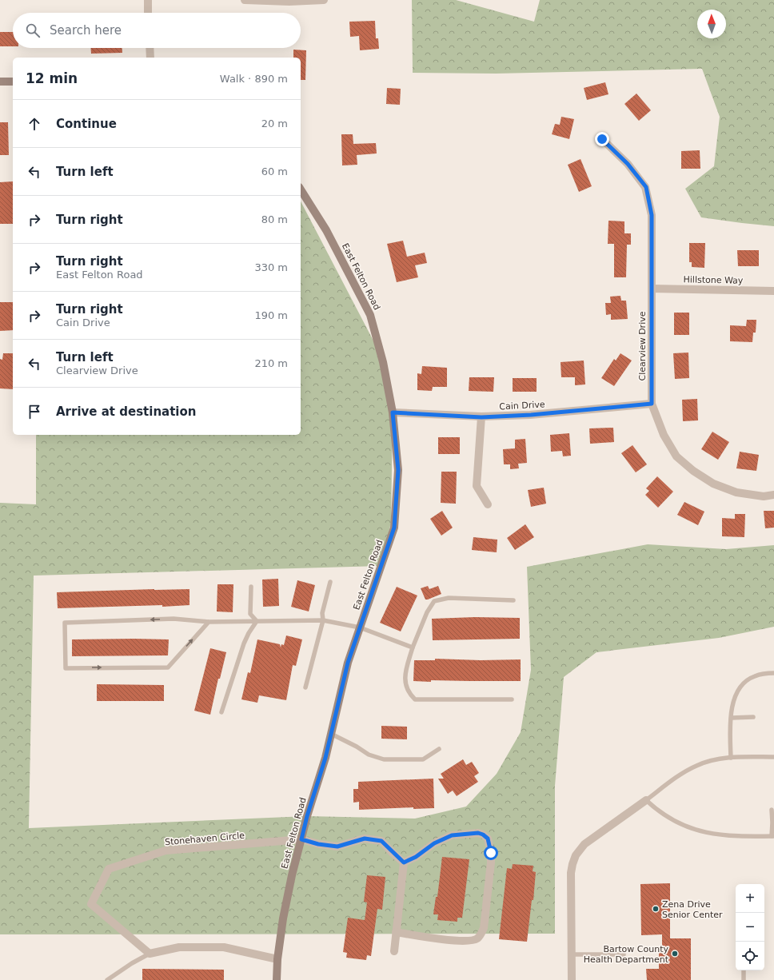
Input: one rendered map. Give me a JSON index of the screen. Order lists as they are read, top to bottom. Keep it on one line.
{"streets":{"street":["East Felton Road","Hillstone Way","Clearview Drive","Cain Drive","Stonehaven Circle"]},"crossings":[["East Felton Road","Cain Drive"],["East Felton Road","Stonehaven Circle"],["Hillstone Way","Clearview Drive"],["Clearview Drive","Cain Drive"]],"places":["Zena Drive Senior Center","Bartow County Health Department"],"north":"top","page":{"search":"Search here","heading":["12 min","Walk · 890 m"],"list":[["Continue","20 m"],["Turn left","60 m"],["Turn right","80 m"],["Turn right","East Felton Road","330 m"],["Turn right","Cain Drive","190 m"],["Turn left","Clearview Drive","210 m"],"Arrive at destination"],"map_buttons":["+","−"]}}
